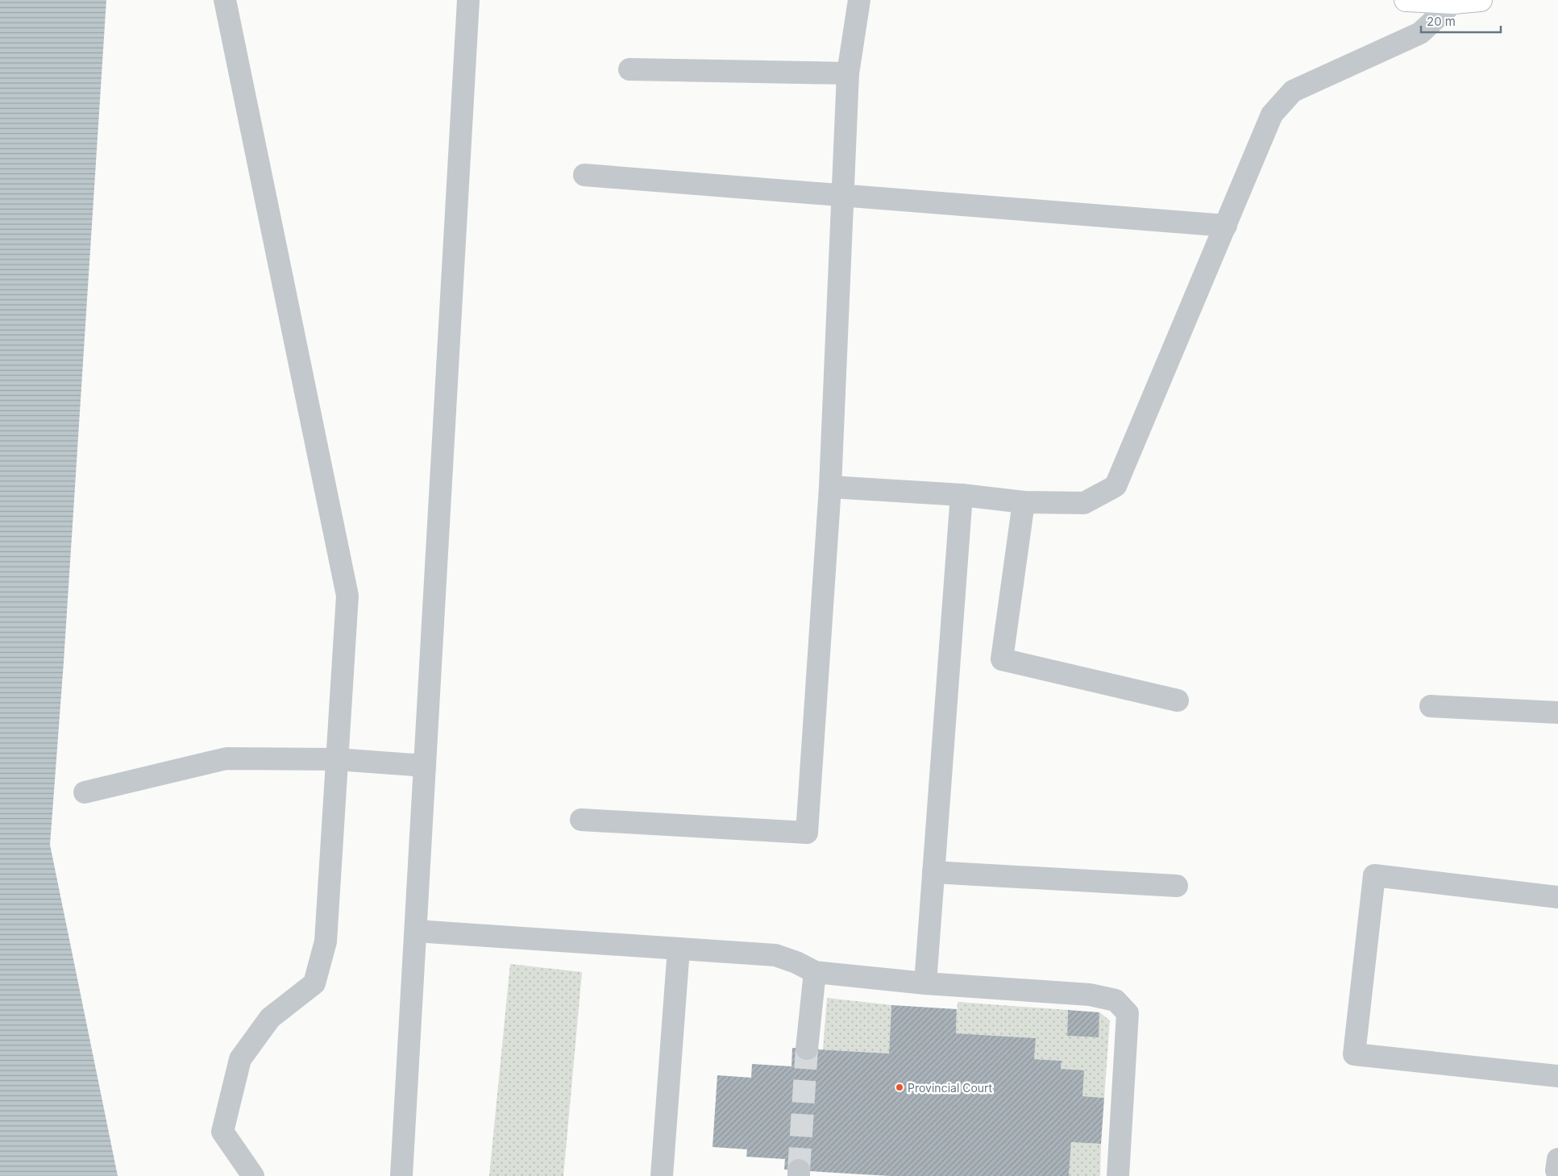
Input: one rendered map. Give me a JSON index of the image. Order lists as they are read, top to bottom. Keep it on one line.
{"places":["Provincial Court"],"scale_bar":"20 m"}
